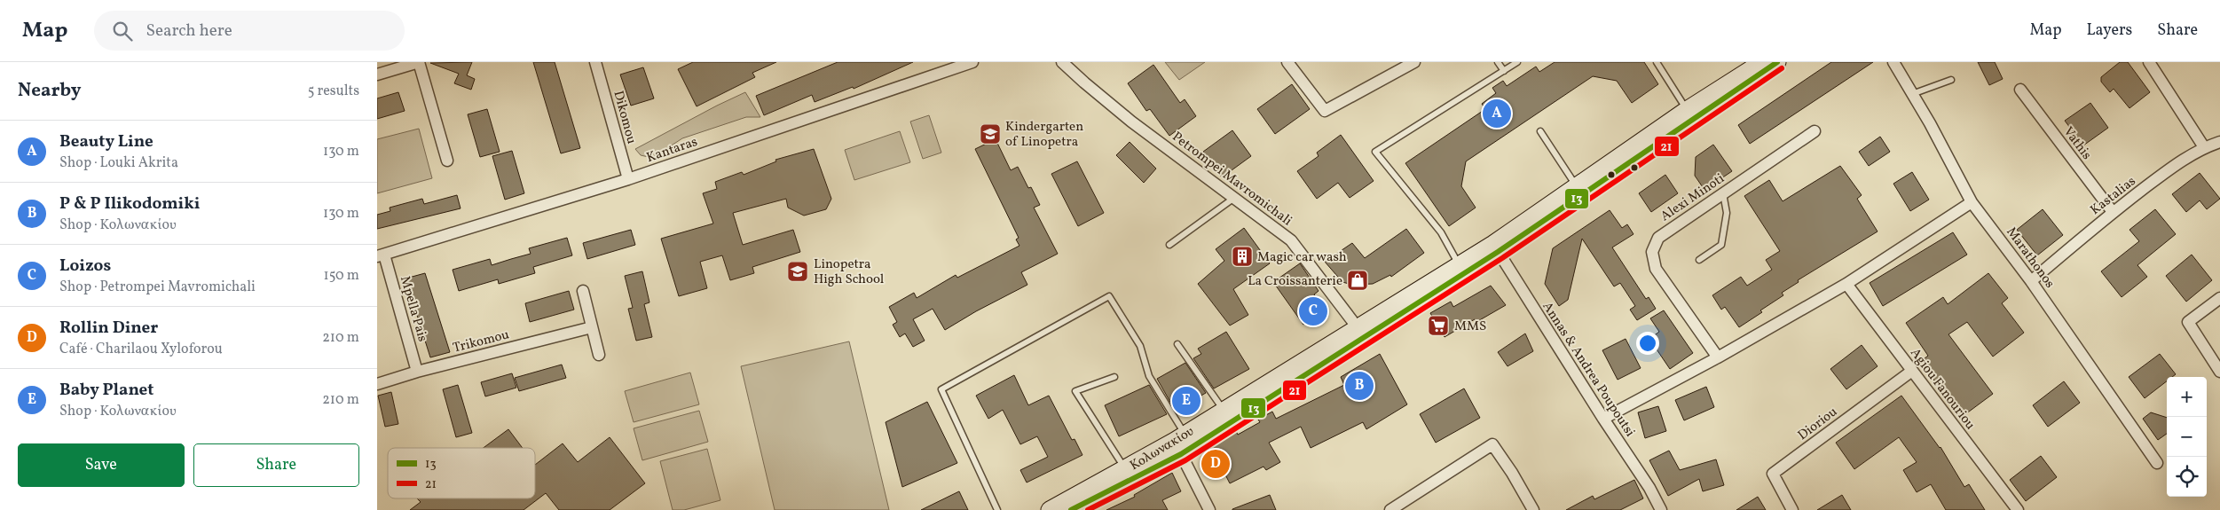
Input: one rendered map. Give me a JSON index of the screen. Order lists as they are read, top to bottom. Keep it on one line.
{"streets":{"main road":["Κολωνακίου"],"street":["Dikomou","Vathis","Kantaras","Petrompei Mavromichali","Kastalias","Alexi Minoti","Marathonos","Mpella Pais","Trikomou","Annas & Andrea Poupoutsi","Agiou Fanouriou","Dioriou"]},"crossings":[["Dikomou","Kantaras"],["Vathis","Kastalias"],["Kantaras","Mpella Pais"],["Petrompei Mavromichali","Κολωνακίου"],["Kastalias","Marathonos"],["Mpella Pais","Trikomou"],["Annas & Andrea Poupoutsi","Κολωνακίου"],["Agiou Fanouriou","Dioriou"]],"places":{"school or university":["Kindergarten of Linopetra","Linopetra High School"],"building":["Magic car wash"],"shop":["La Croissanterie"],"supermarket":["MMS"]},"lines":["transit line 13","transit line 21"],"legend":["13","21"],"page":{"header":"Map","search":"Search here","nav":["Map","Layers","Share"],"heading":["Nearby","5 results"],"pins":["A","C","B","E","D"],"list":[{"mark":"A","name":"Beauty Line","note":"Shop · Louki Akrita","value":"130 m"},{"mark":"B","name":"P & P Ilikodomiki","note":"Shop · Κολωνακίου","value":"130 m"},{"mark":"C","name":"Loizos","note":"Shop · Petrompei Mavromichali","value":"150 m"},{"mark":"D","name":"Rollin Diner","note":"Café · Charilaou Xyloforou","value":"210 m"},{"mark":"E","name":"Baby Planet","note":"Shop · Κολωνακίου","value":"210 m"}],"map_buttons":["+","−"],"buttons":["Save","Share"]}}
